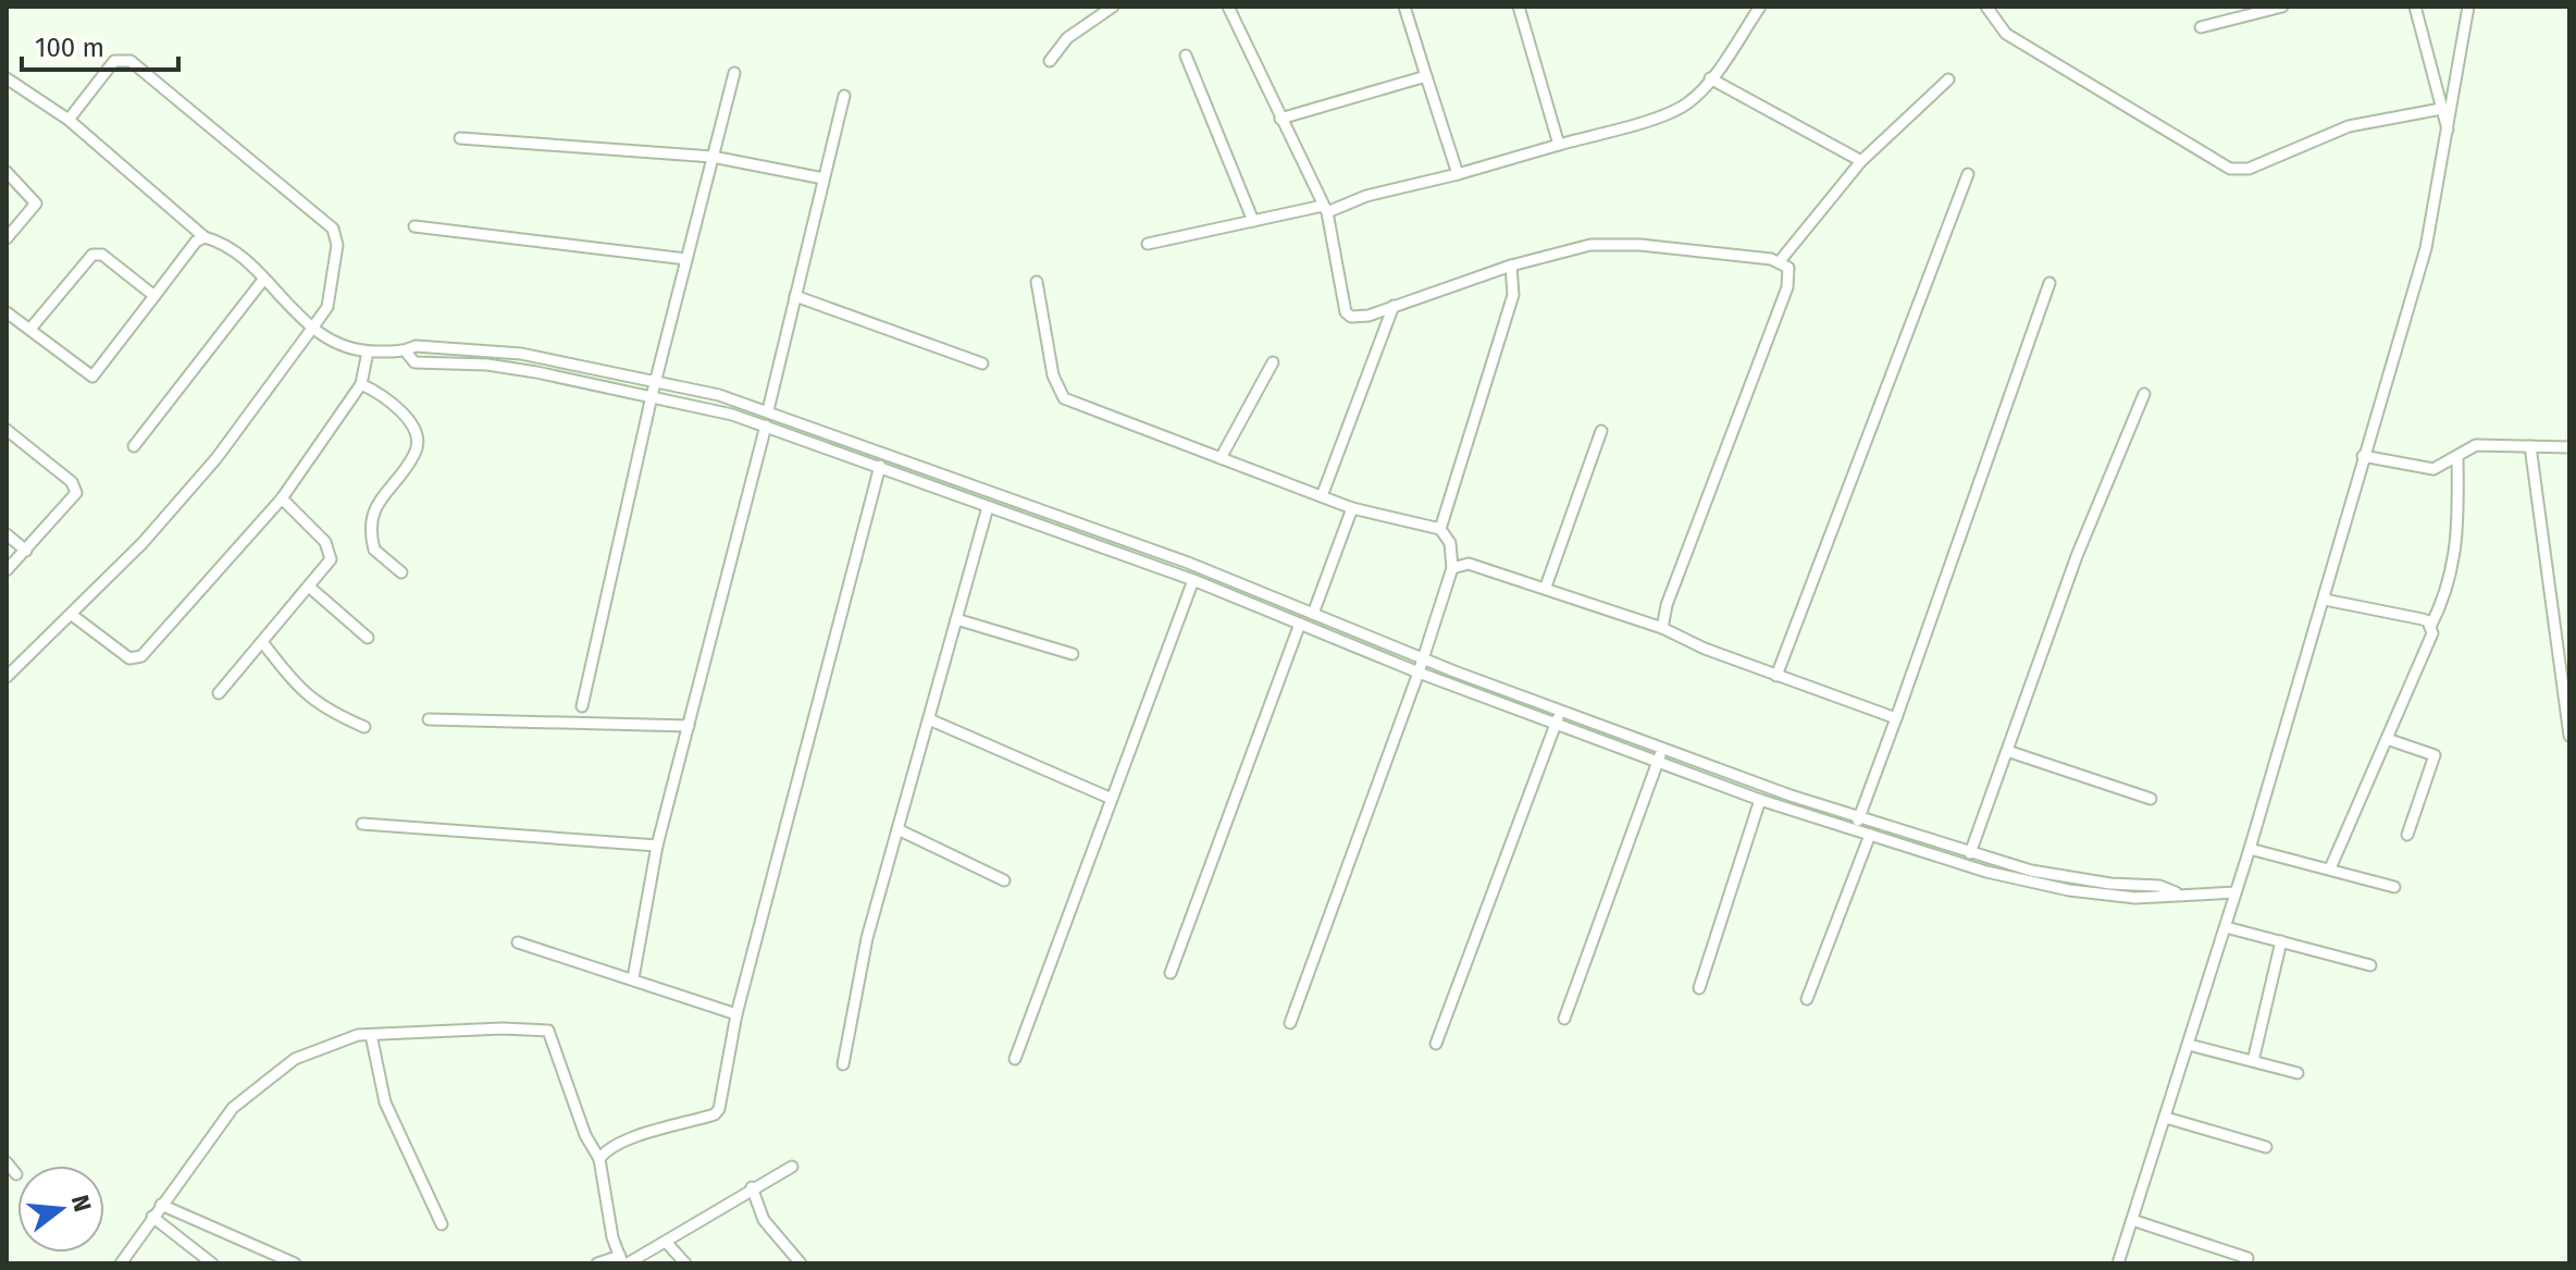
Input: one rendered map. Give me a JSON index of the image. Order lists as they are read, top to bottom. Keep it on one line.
{"scale_bar":"100 m","north":"right"}
